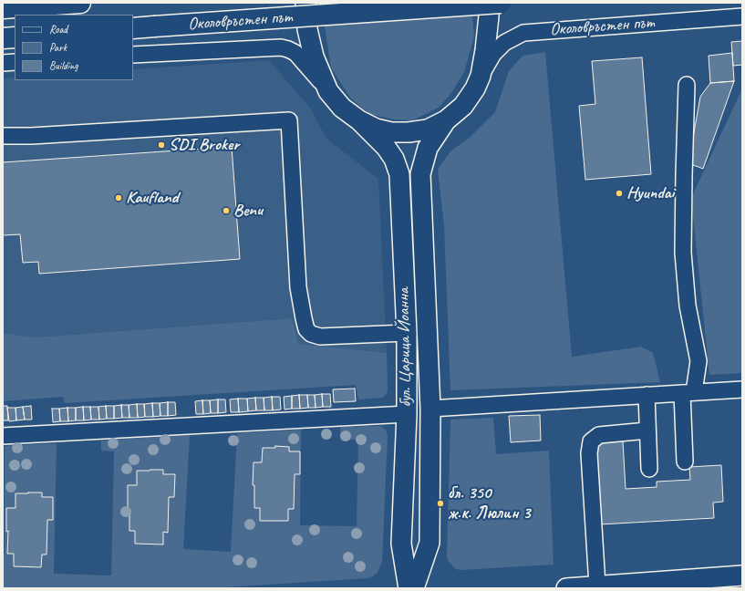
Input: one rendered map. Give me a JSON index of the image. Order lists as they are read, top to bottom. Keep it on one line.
{"streets":{"highway":["Околовръстен път"],"main road":["бул. Царица Йоанна"]},"places":["SDI Broker","Hyundai","Kaufland","Benu","бл. 350 ж.к. Люлин 3"],"legend":["Road","Park","Building"]}
